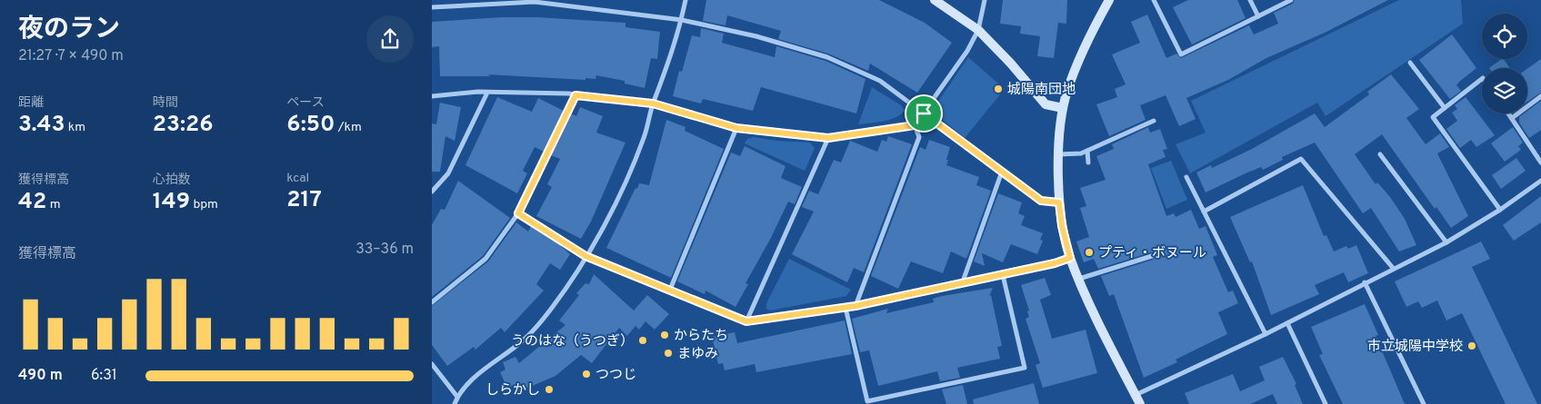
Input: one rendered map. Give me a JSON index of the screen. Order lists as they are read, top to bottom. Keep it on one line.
{"places":["城陽南団地","プティ・ボヌール","からたち","うのはな（うつぎ）","市立城陽中学校","まゆみ","つつじ","しらかし"],"page":{"heading":["夜のラン","21:27 · 7 × 490 m"],"stats":[["距離","3.43 km"],["時間","23:26"],["ペース","6:50 /km"],["獲得標高","42 m"],["心拍数","149 bpm"],["kcal","217"]],"chart":["獲得標高","33–36 m"],"list":[{"name":"490 m","note":"6:31"}]}}
